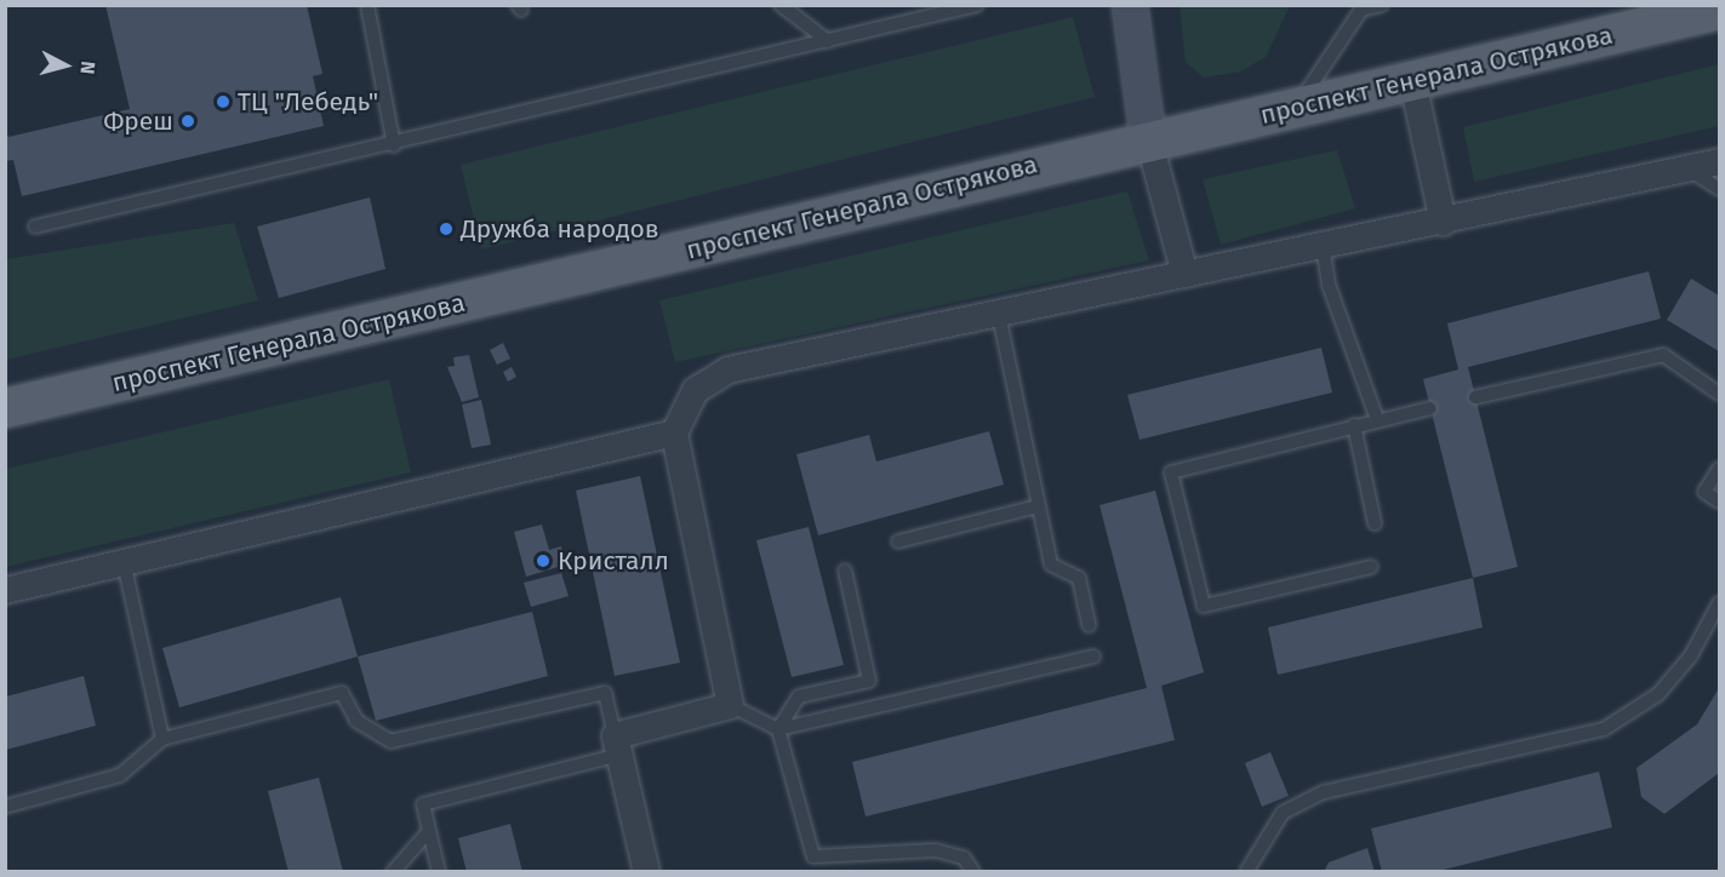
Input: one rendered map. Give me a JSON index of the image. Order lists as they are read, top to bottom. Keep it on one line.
{"streets":{"main road":["проспект Генерала Острякова"]},"places":["ТЦ \"Лебедь\"","Фреш","Дружба народов","Кристалл"],"north":"right"}
